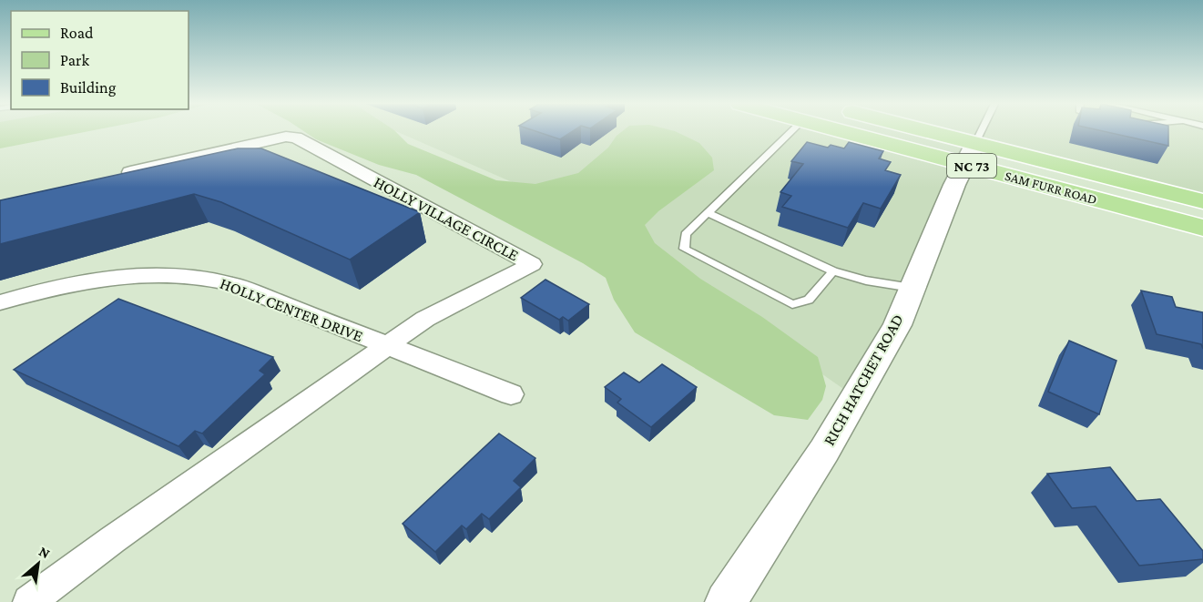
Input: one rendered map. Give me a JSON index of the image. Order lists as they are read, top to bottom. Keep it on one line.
{"streets":{"main road":["NC 73","SAM FURR ROAD"],"street":["HOLLY VILLAGE CIRCLE","HOLLY CENTER DRIVE","RICH HATCHET ROAD"]},"crossings":[["SAM FURR ROAD","RICH HATCHET ROAD"],["HOLLY VILLAGE CIRCLE","HOLLY CENTER DRIVE"]],"legend":["Road","Park","Building"],"north":"top right"}
